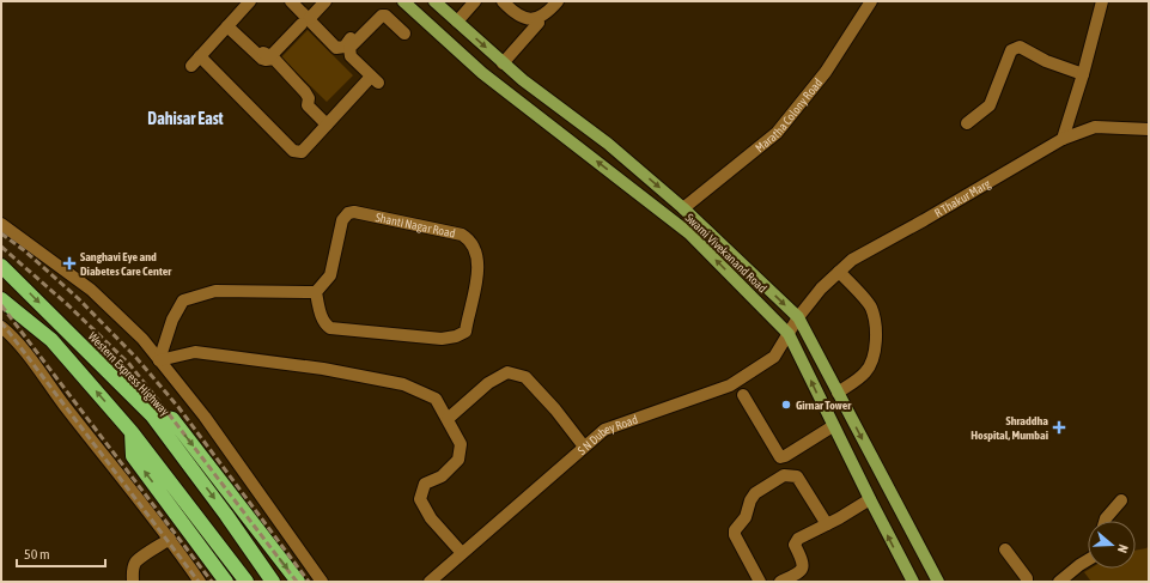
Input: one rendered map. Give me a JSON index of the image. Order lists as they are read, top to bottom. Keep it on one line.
{"streets":{"highway":["Western Express Highway"],"main road":["Swami Vivekanand Road"],"street":["Maratha Colony Road","R Thakur Marg","Shanti Nagar Road","S N Dubey Road"]},"crossings":[["Maratha Colony Road","Swami Vivekanand Road"],["R Thakur Marg","Swami Vivekanand Road"],["R Thakur Marg","S N Dubey Road"],["Swami Vivekanand Road","S N Dubey Road"]],"districts":["Dahisar East"],"places":{"health":["Sanghavi Eye and Diabetes Care Center","Shraddha Hospital, Mumbai"],"other":["Girnar Tower"]},"scale_bar":"50 m","north":"right"}
